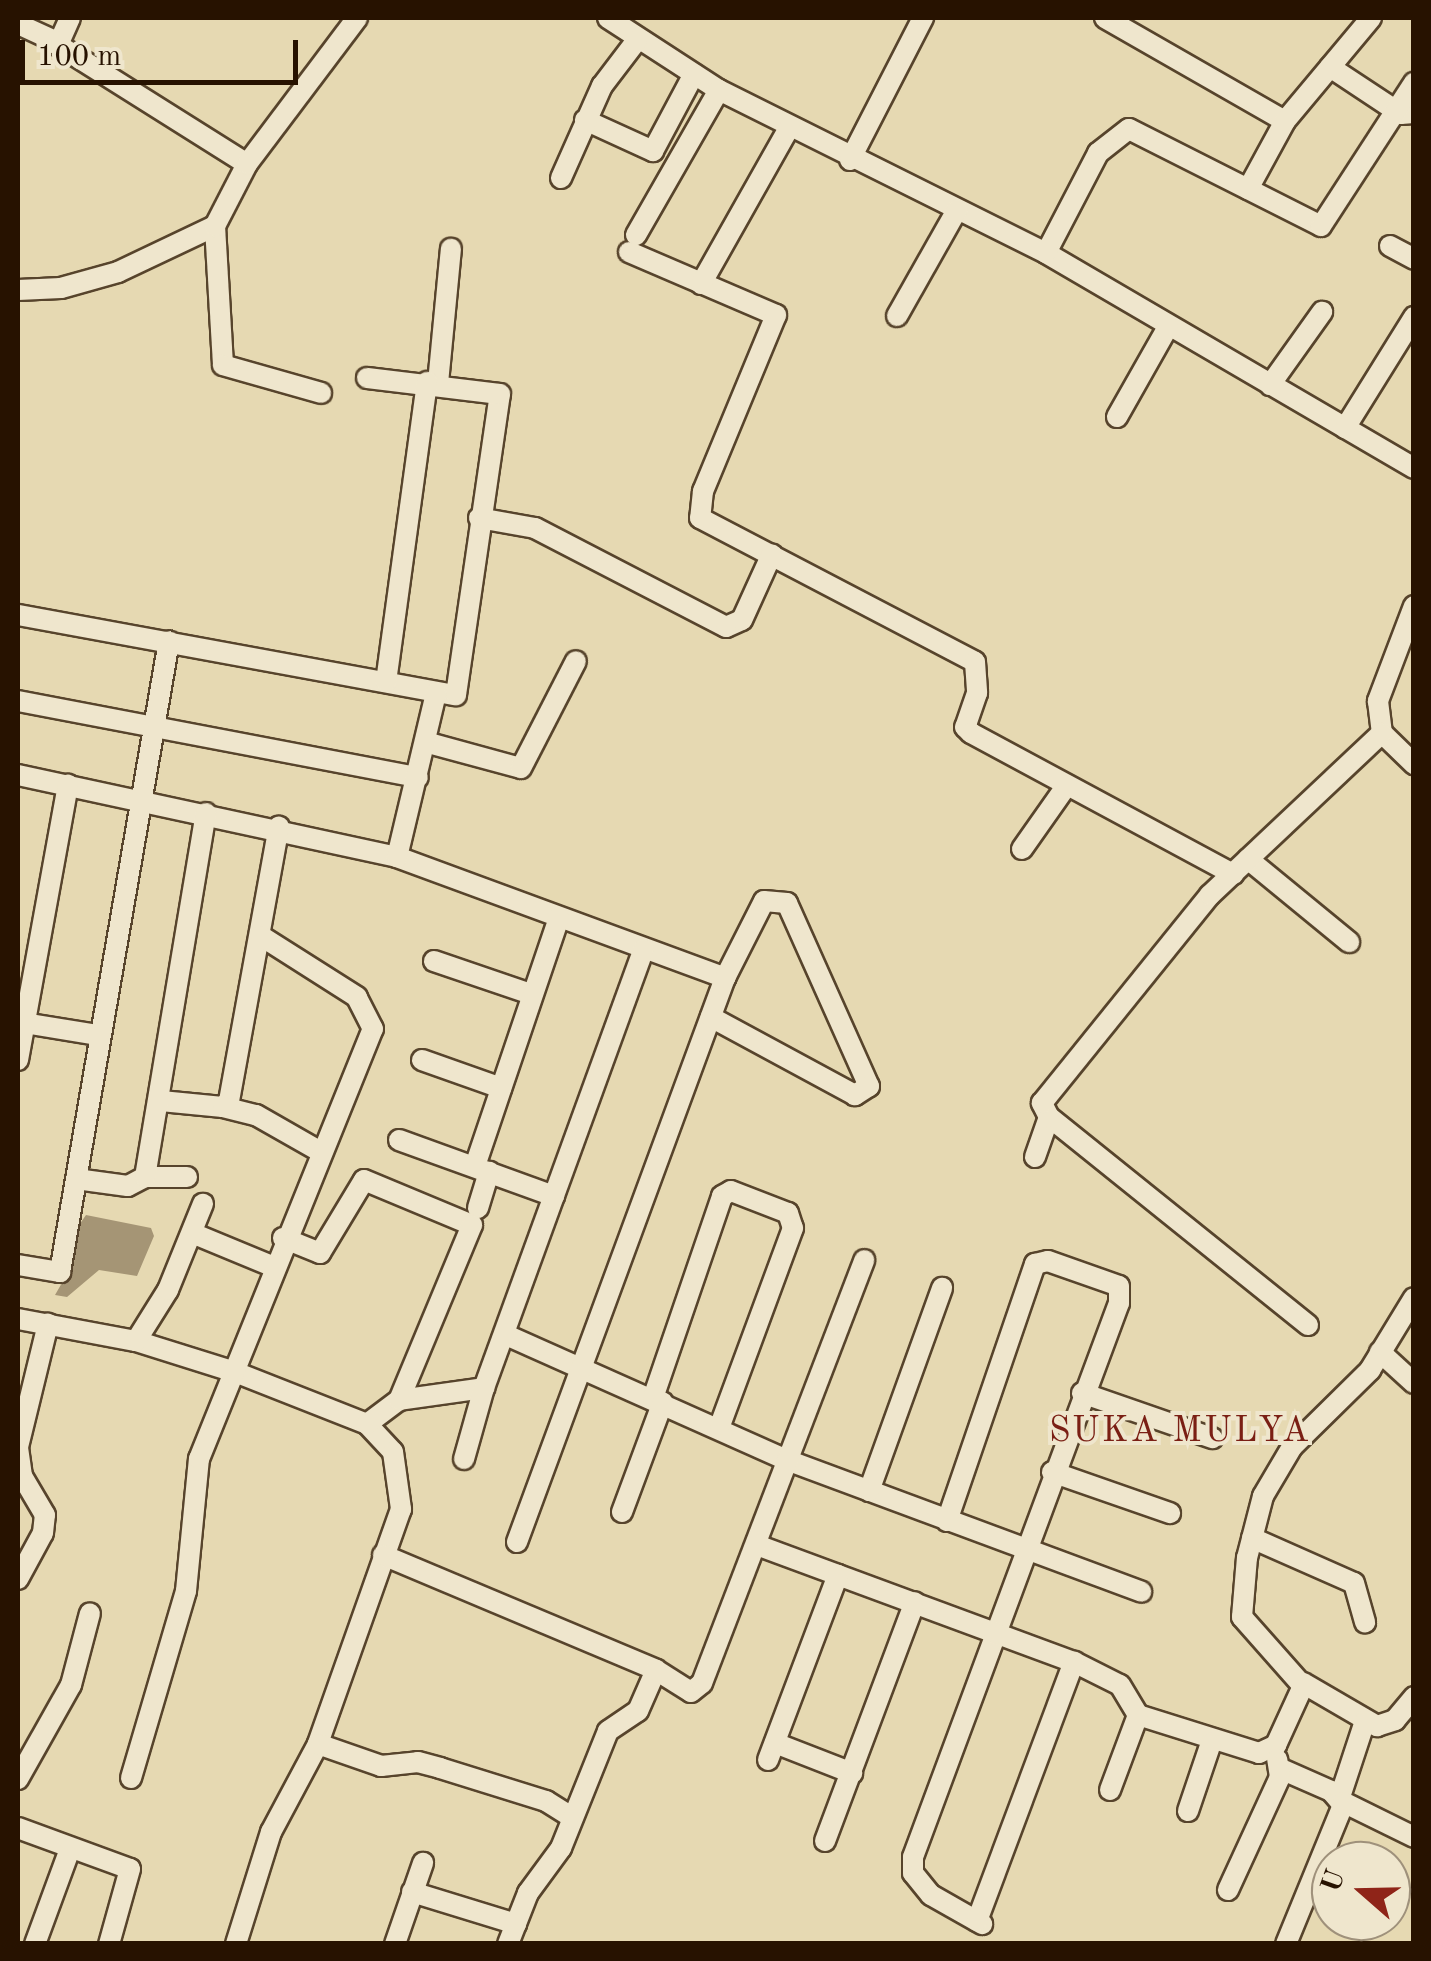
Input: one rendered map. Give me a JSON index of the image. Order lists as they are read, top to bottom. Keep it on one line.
{"districts":["SUKA MULYA"],"scale_bar":"100 m","north":"left"}
